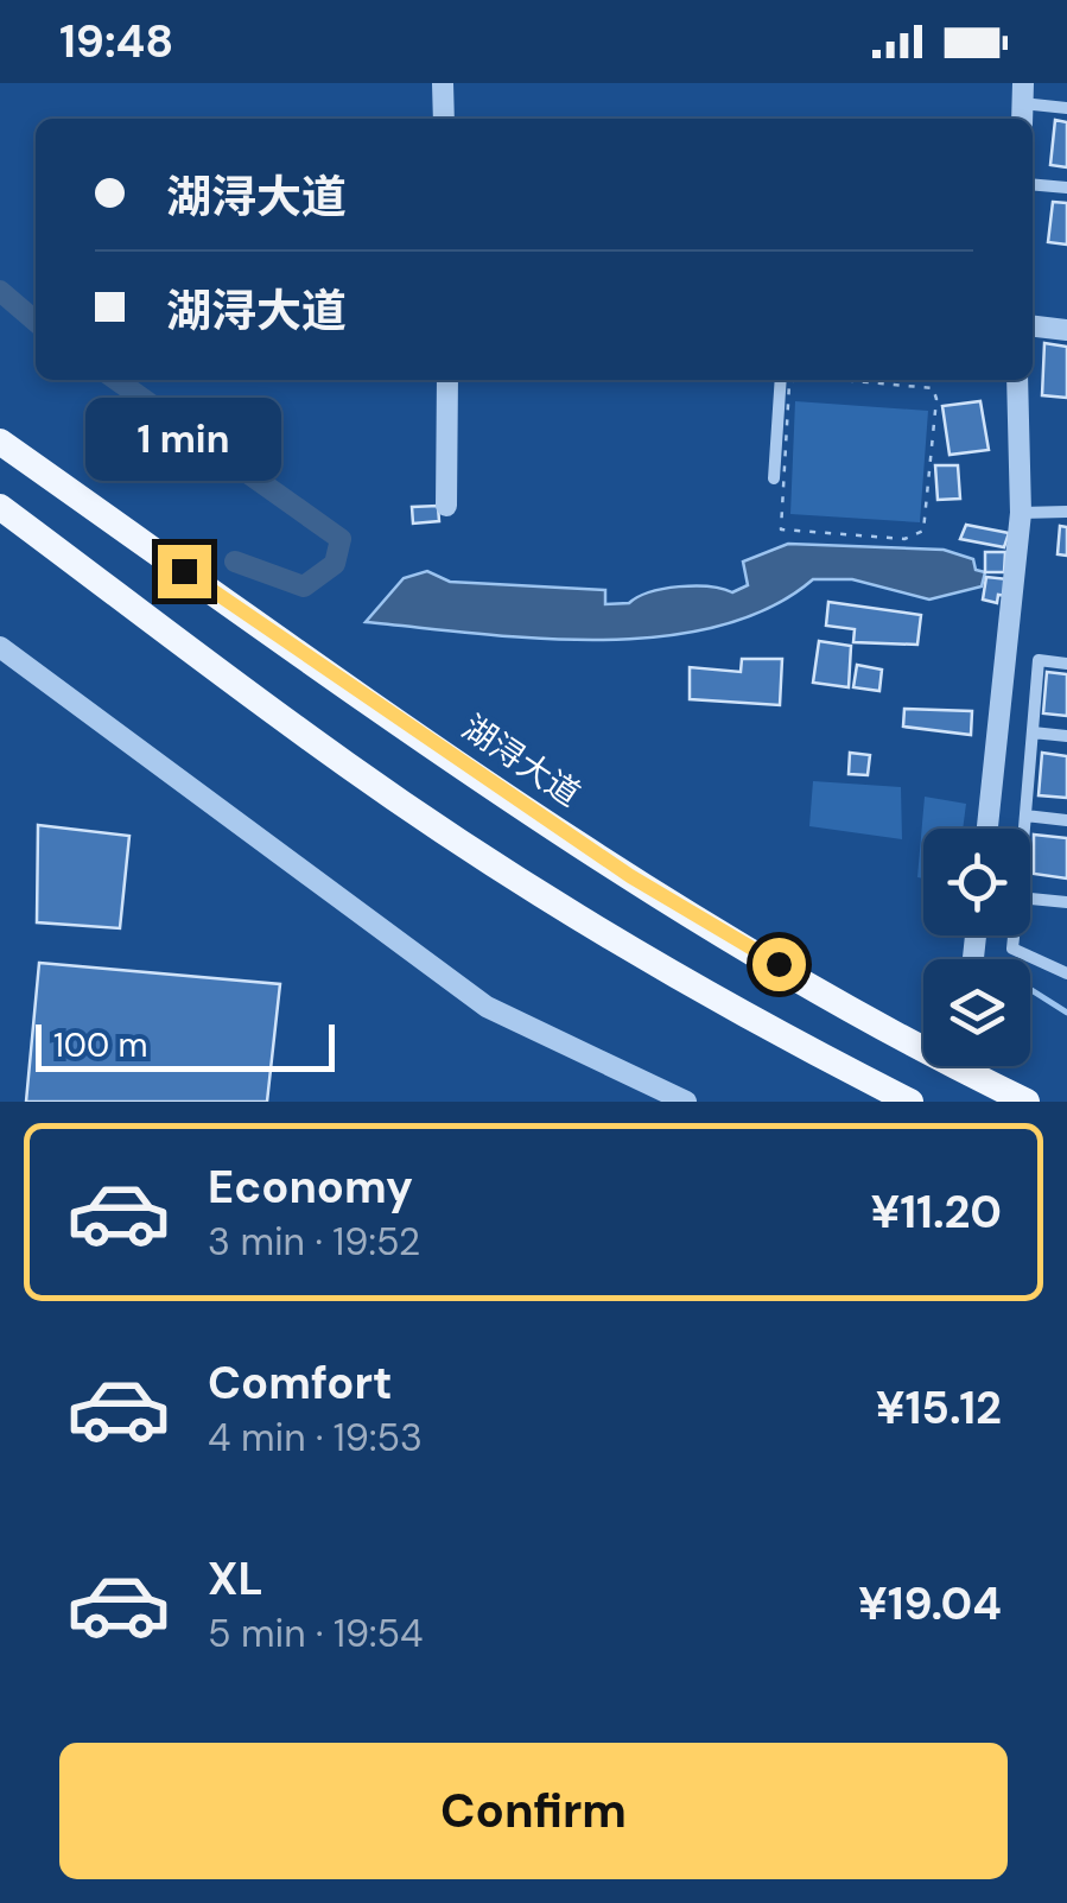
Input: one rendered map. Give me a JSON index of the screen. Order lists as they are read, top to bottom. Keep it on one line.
{"streets":{"main road":["湖浔大道"]},"scale_bar":"100 m","page":{"status":"19:48","banner":["湖浔大道","湖浔大道"],"bubble":"1 min","scale":"100 m","list":[{"name":"Economy","note":"3 min · 19:52","value":"¥11.20"},{"name":"Comfort","note":"4 min · 19:53","value":"¥15.12"},{"name":"XL","note":"5 min · 19:54","value":"¥19.04"}],"buttons":"Confirm"}}
